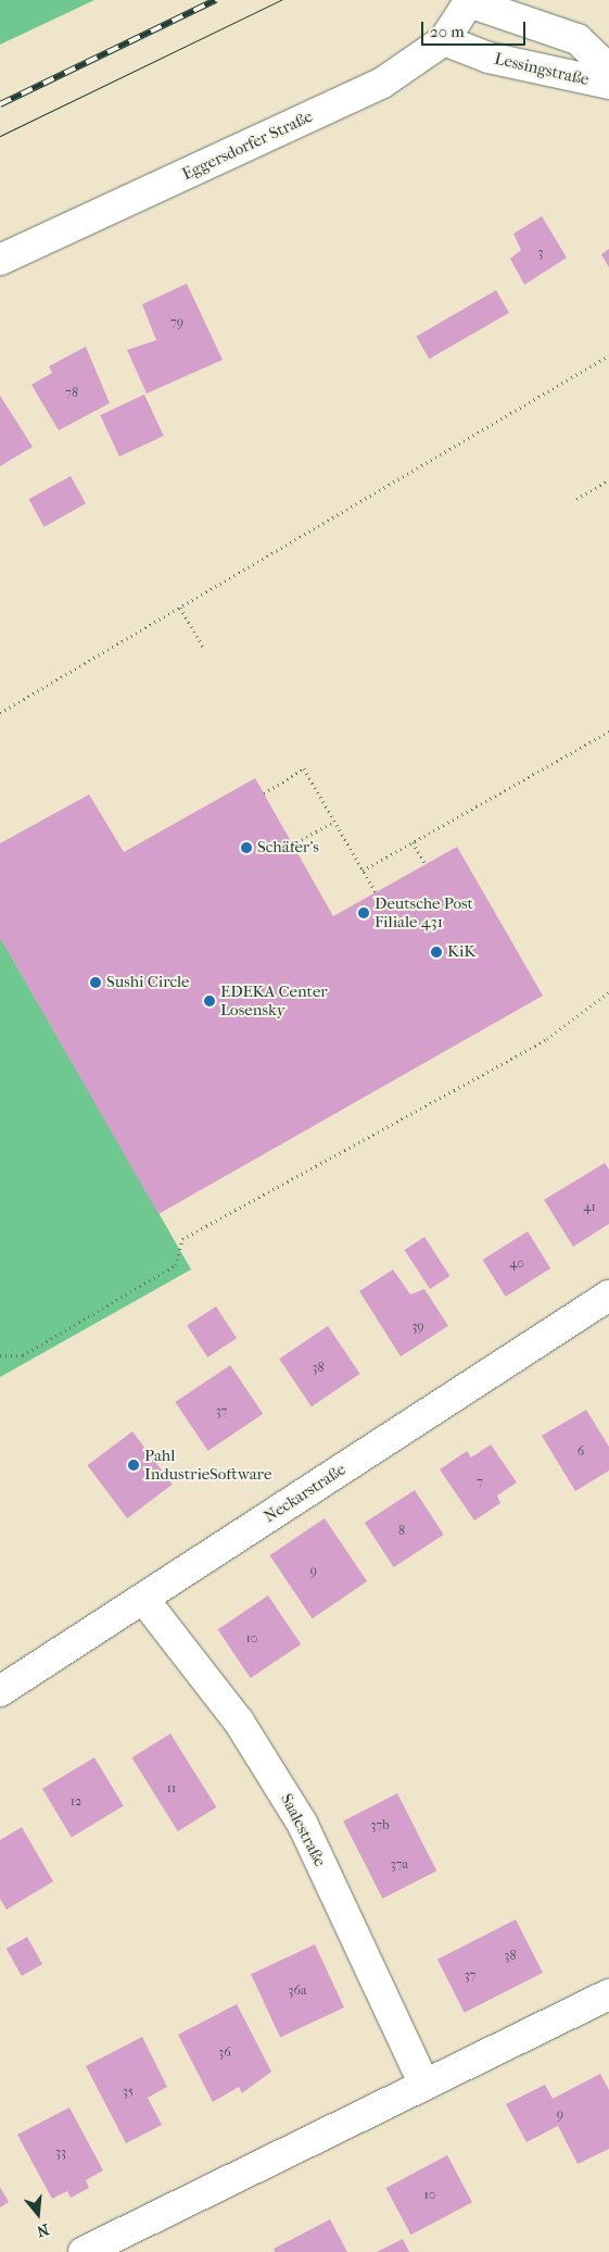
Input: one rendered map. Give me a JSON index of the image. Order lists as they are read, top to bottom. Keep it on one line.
{"streets":{"street":["Lessingstraße","Eggersdorfer Straße","Neckarstraße","Saalestraße"]},"crossings":[["Lessingstraße","Eggersdorfer Straße"],["Neckarstraße","Saalestraße"]],"places":["Schäfer's","Deutsche Post Filiale 431","KiK","Sushi Circle","EDEKA Center Losensky","Pahl IndustrieSoftware"],"house_numbers":["3","79","78","41","40","39","38","37","6","7","8","9","10","11","12","37b","37a","38","37","36a","36","35","9","33","10"],"scale_bar":"20 m","north":"bottom"}
